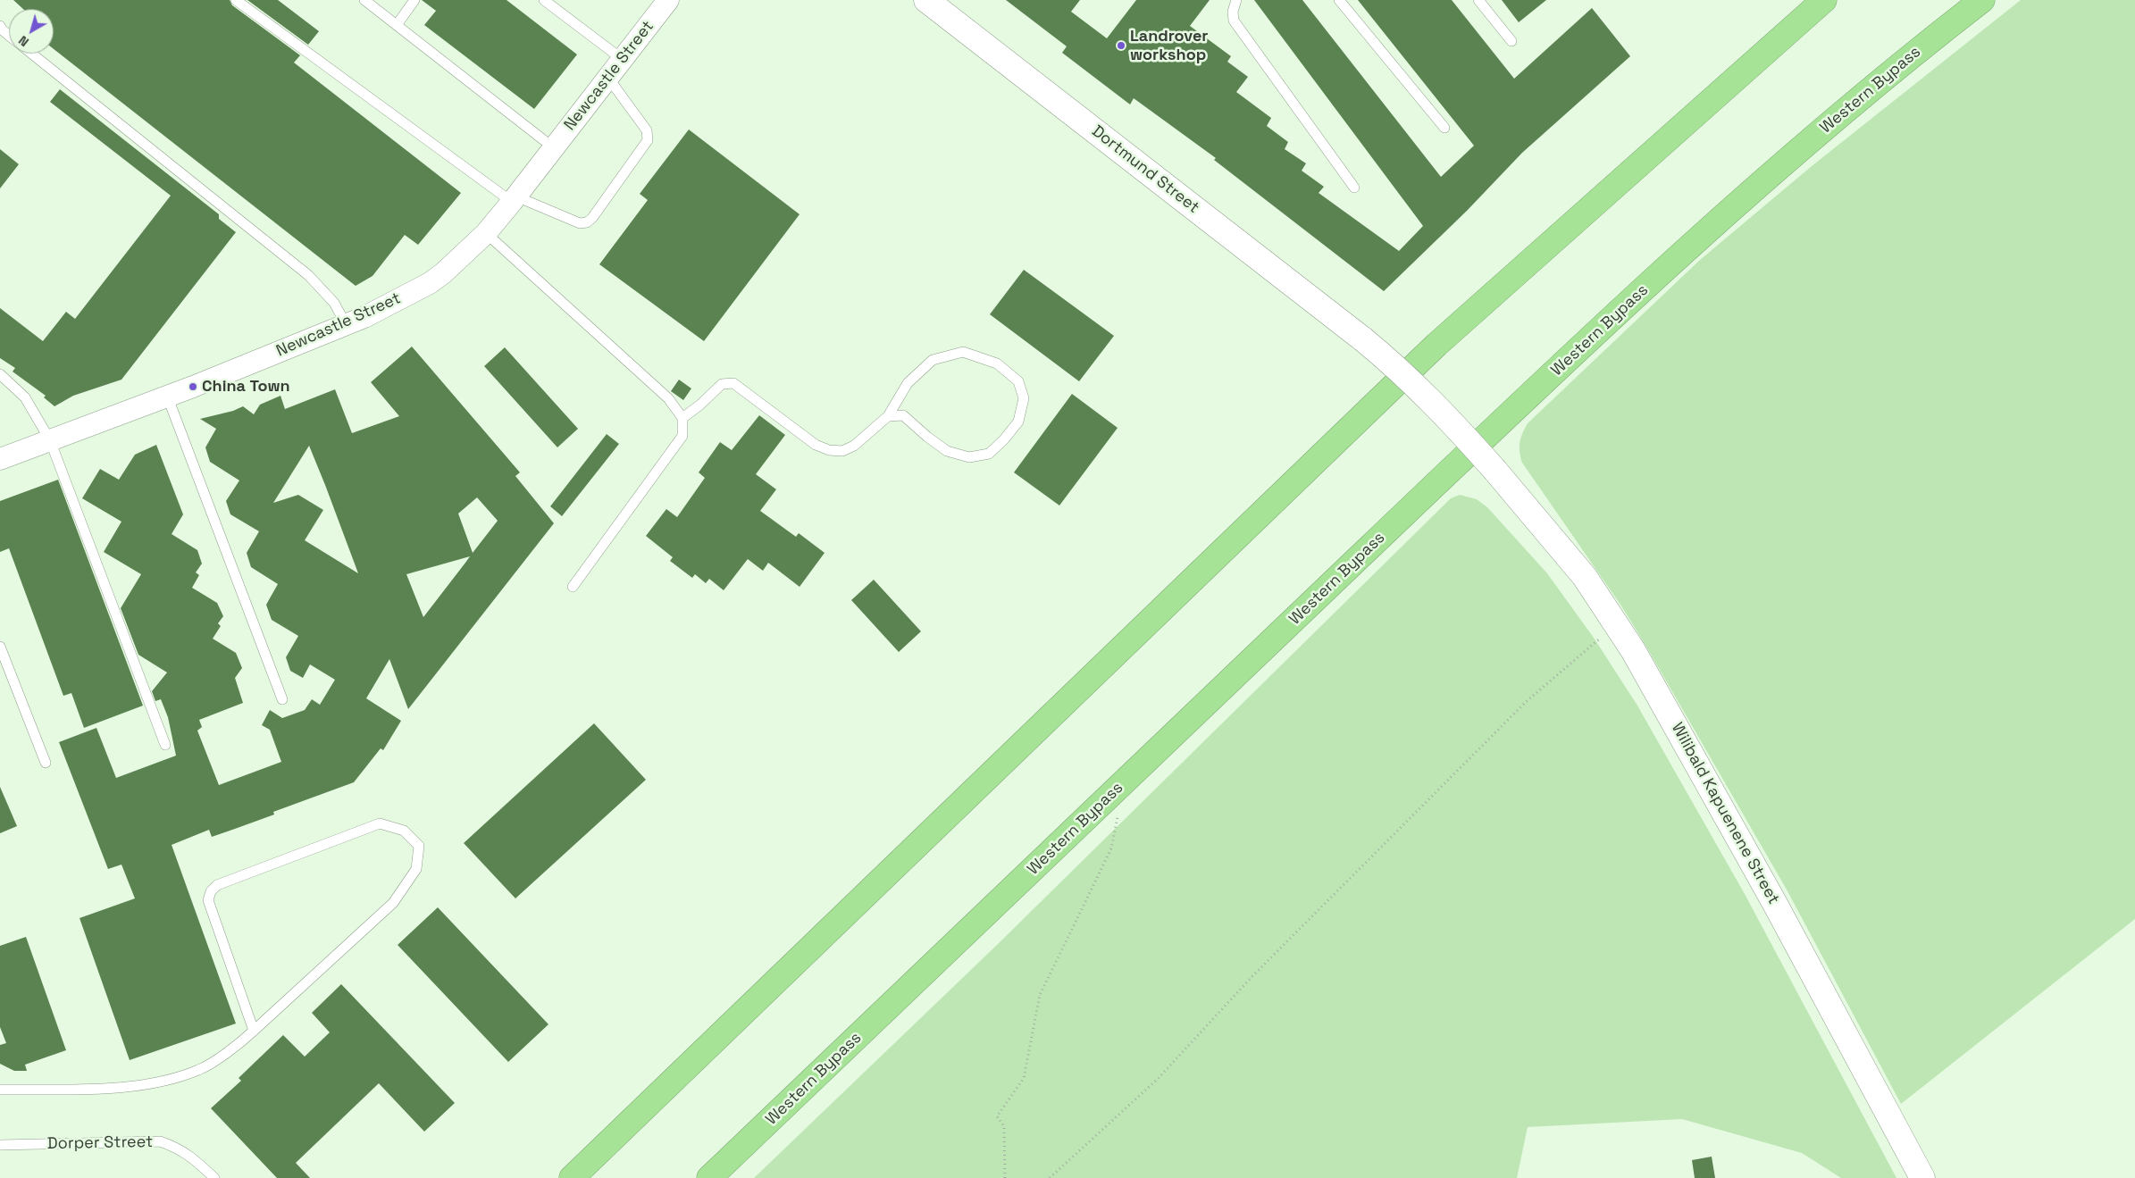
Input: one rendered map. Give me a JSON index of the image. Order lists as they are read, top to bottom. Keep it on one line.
{"streets":{"highway":["Western Bypass"],"street":["Newcastle Street","Dortmund Street","Wilibald Kapuenene Street"],"lane":["Dorper Street"]},"crossings":[["Dortmund Street","Wilibald Kapuenene Street"]],"places":["Landrover workshop","China Town"],"north":"bottom left"}
